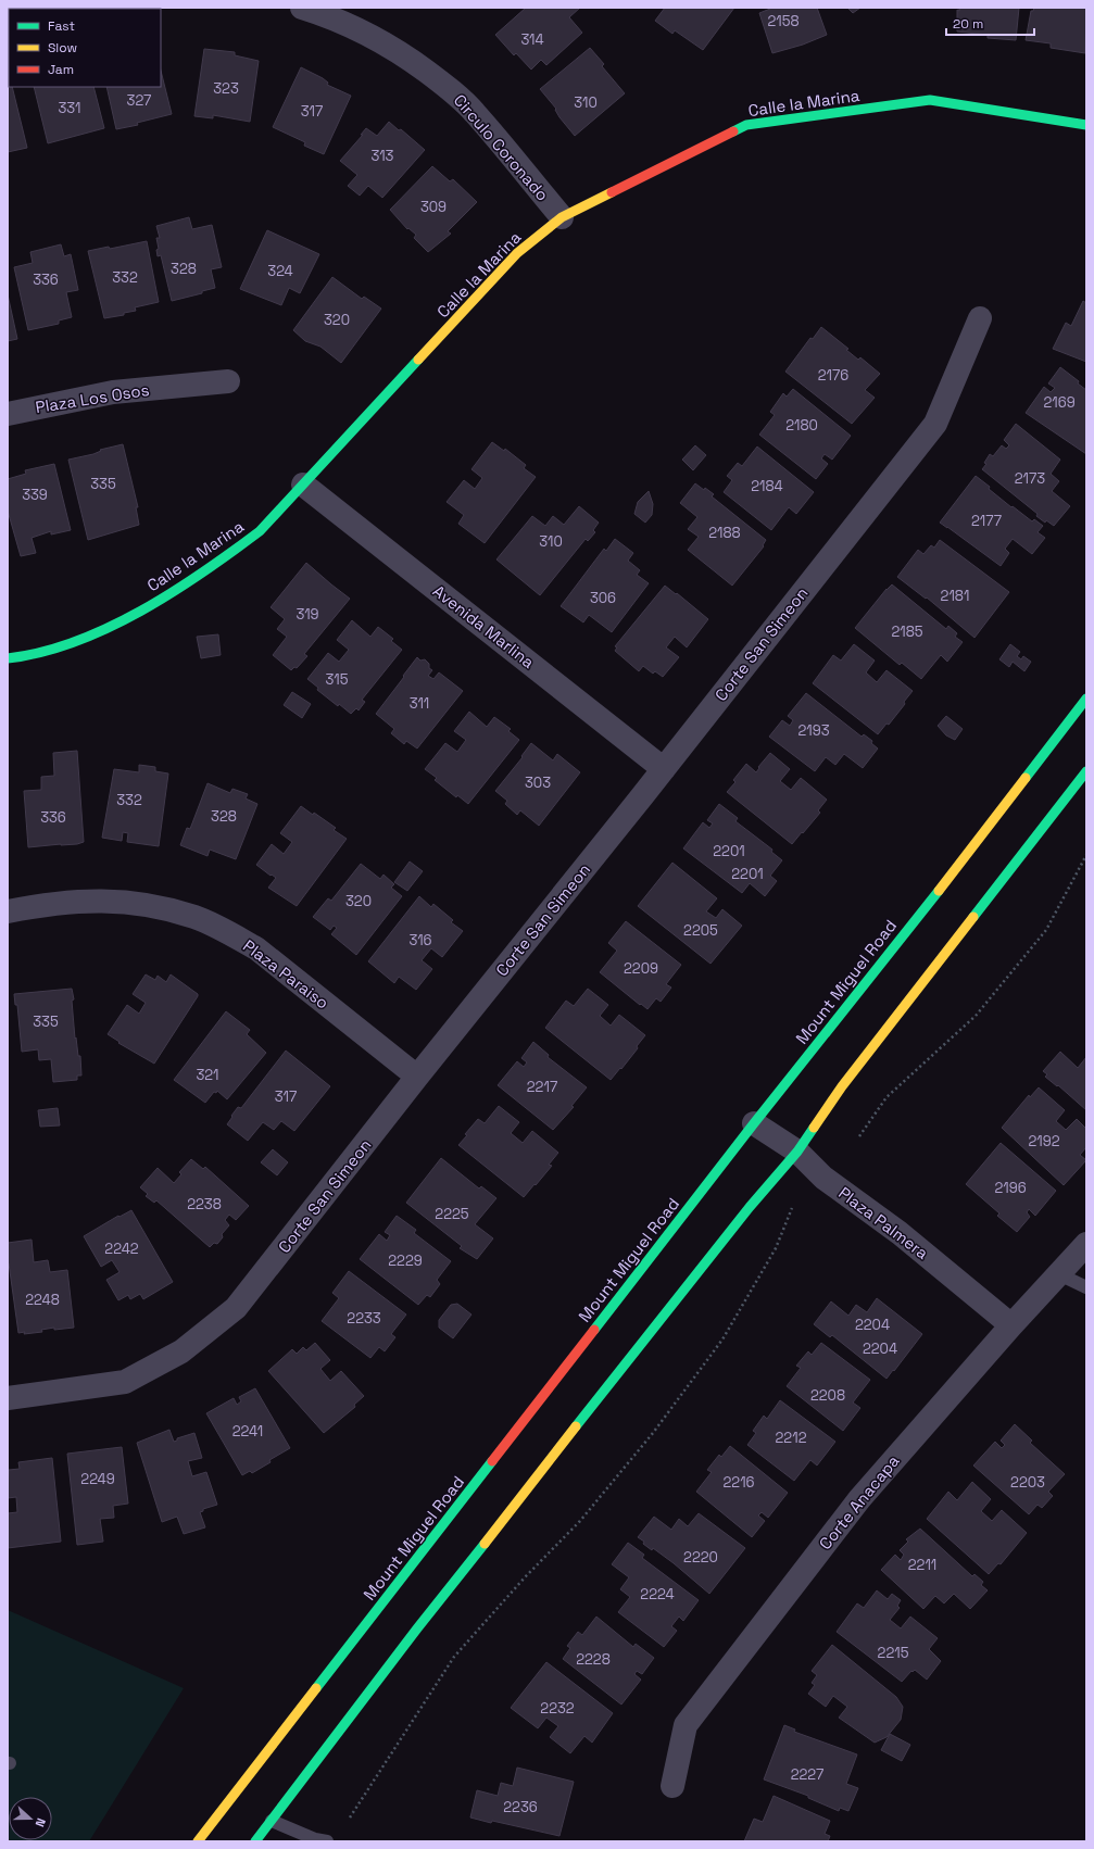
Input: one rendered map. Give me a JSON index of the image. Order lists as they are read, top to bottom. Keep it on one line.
{"streets":{"street":["Calle la Marina","Circulo Coronado","Plaza Los Osos","Avenida Marlina","Corte San Simeon","Plaza Paraiso","Mount Miguel Road","Plaza Palmera","Corte Anacapa"]},"crossings":[["Calle la Marina","Circulo Coronado"],["Calle la Marina","Avenida Marlina"],["Avenida Marlina","Corte San Simeon"],["Corte San Simeon","Plaza Paraiso"],["Mount Miguel Road","Plaza Palmera"],["Plaza Palmera","Corte Anacapa"]],"house_numbers":["2158","314","323","327","310","331","317","313","309","328","324","332","336","320","2176","2169","2180","2173","335","2184","339","2177","2188","310","2181","306","319","2185","315","311","2193","303","332","328","336","2201","2201","320","2205","316","2209","335","321","2217","317","2192","2196","2238","2225","2242","2229","2248","2233","2204","2204","2208","2241","2212","2249","2216","2203","2220","2211","2224","2215","2228","2232","2227","2236"],"legend":["Fast","Slow","Jam"],"scale_bar":"20 m","north":"right"}
